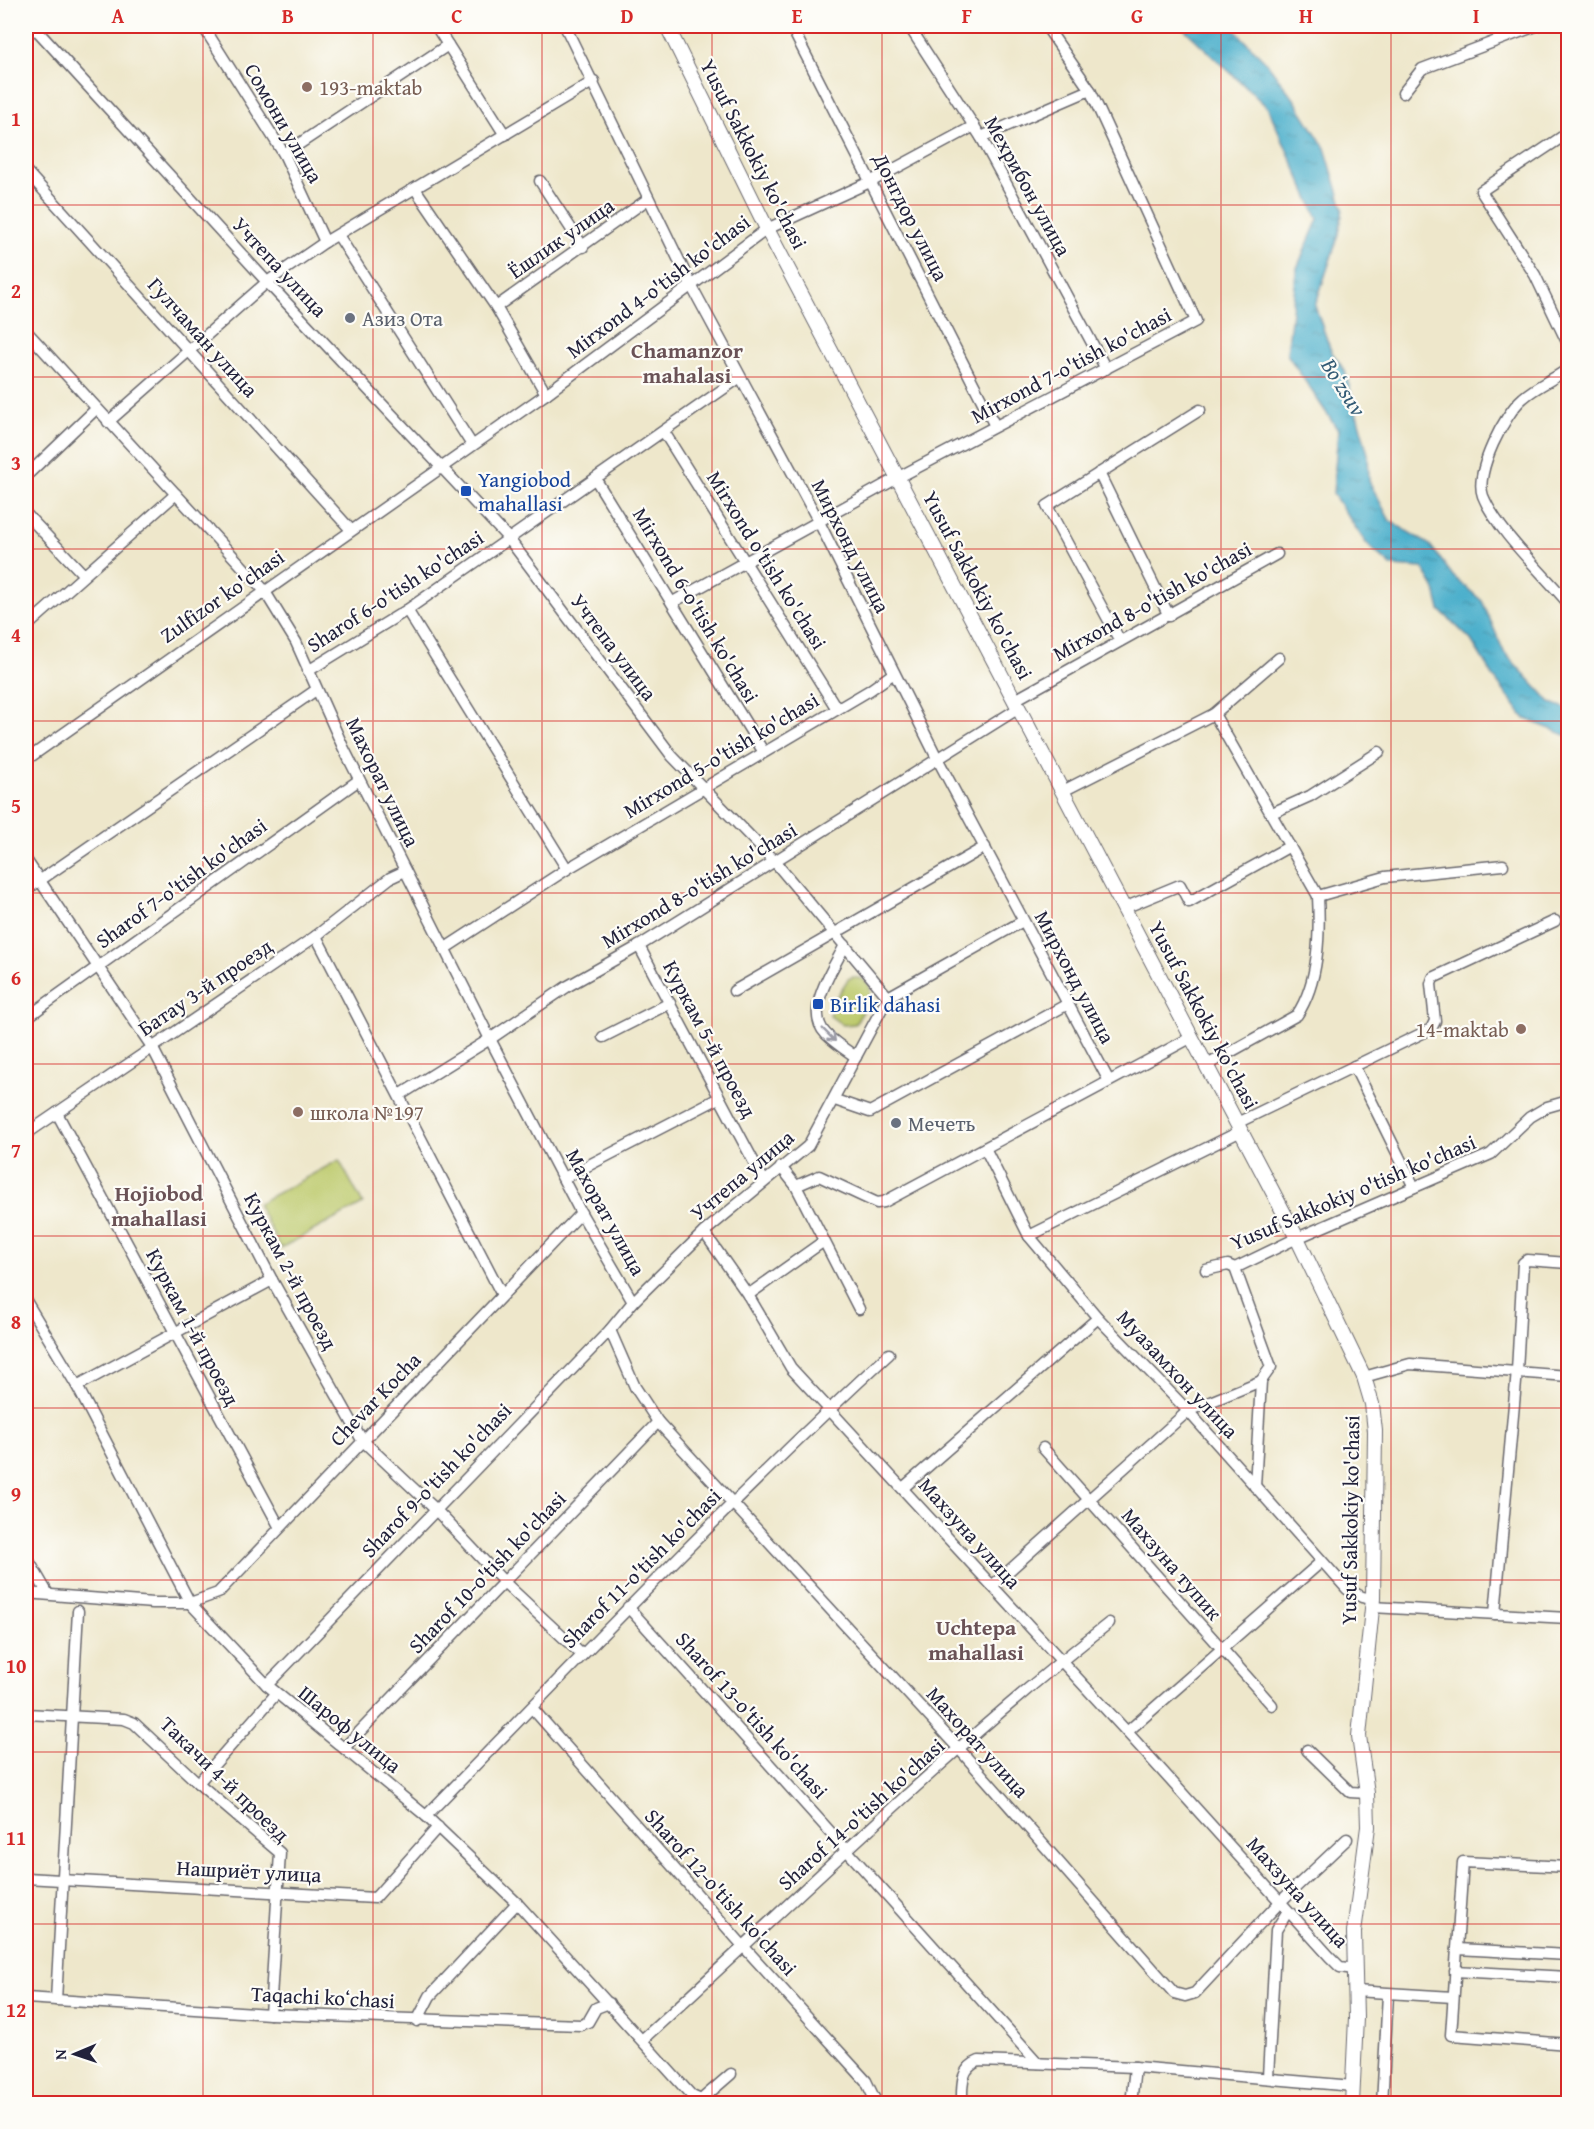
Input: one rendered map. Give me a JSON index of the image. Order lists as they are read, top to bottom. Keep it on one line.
{"streets":{"main road":["Yusuf Sakkokiy ko'chasi"],"street":["Сомони улица","Мехрибон улица","Донгдор улица","Ёшлик улица","Учтепа улица","Mirxond 4-o'tish ko'chasi","Гулчаман улица","Mirxond 7-o'tish ko'chasi","Мирхонд улица","Mirxond o'tish ko'chasi","Sharof 6-o'tish ko'chasi","Zulfizor ko'chasi","Mirxond 8-o'tish ko'chasi","Mirxond 6-o'tish ko'chasi","Mirxond 5-o'tish ko'chasi","Махорат улица","Sharof 7-o'tish ko'chasi","Батау 3-й проезд","Куркам 5-й проезд","Yusuf Sakkokiy o'tish ko'chasi","Куркам 2-й проезд","Куркам 1-й проезд","Муазамхон улица","Chevar Kocha","Sharof 9-o'tish ko'chasi","Махзуна улица","Махзуна тупик","Sharof 11-o'tish ko'chasi","Sharof 10-o'tish ko'chasi","Sharof 13-o'tish ko'chasi","Шароф улица","Такачи 4-й проезд","Sharof 14-o'tish ko'chasi","Нашриёт улица","Sharof 12-o'tish ko'chasi","Taqachi koʻchasi"]},"crossings":[["Yusuf Sakkokiy ko'chasi","Mirxond 4-o'tish ko'chasi"],["Yusuf Sakkokiy ko'chasi","Mirxond 7-o'tish ko'chasi"],["Yusuf Sakkokiy ko'chasi","Mirxond 8-o'tish ko'chasi"],["Yusuf Sakkokiy ko'chasi","Yusuf Sakkokiy o'tish ko'chasi"],["Yusuf Sakkokiy ko'chasi","Муазамхон улица"],["Yusuf Sakkokiy ko'chasi","Махзуна улица"],["Мехрибон улица","Mirxond 4-o'tish ko'chasi"],["Мехрибон улица","Mirxond 7-o'tish ko'chasi"],["Донгдор улица","Mirxond 4-o'tish ko'chasi"],["Донгдор улица","Mirxond 7-o'tish ko'chasi"],["Ёшлик улица","Мирхонд улица"],["Учтепа улица","Mirxond 4-o'tish ko'chasi"],["Учтепа улица","Sharof 6-o'tish ko'chasi"],["Учтепа улица","Zulfizor ko'chasi"],["Учтепа улица","Mirxond 8-o'tish ko'chasi"],["Учтепа улица","Mirxond 5-o'tish ko'chasi"],["Учтепа улица","Махорат улица"],["Учтепа улица","Куркам 5-й проезд"],["Учтепа улица","Sharof 9-o'tish ko'chasi"],["Учтепа улица","Махзуна улица"],["Mirxond 4-o'tish ko'chasi","Мирхонд улица"],["Mirxond 4-o'tish ko'chasi","Zulfizor ko'chasi"],["Гулчаман улица","Zulfizor ko'chasi"],["Mirxond 7-o'tish ko'chasi","Мирхонд улица"],["Mirxond 7-o'tish ko'chasi","Mirxond o'tish ko'chasi"],["Mirxond 7-o'tish ko'chasi","Mirxond 6-o'tish ko'chasi"],["Мирхонд улица","Sharof 6-o'tish ko'chasi"],["Мирхонд улица","Mirxond 8-o'tish ko'chasi"],["Мирхонд улица","Mirxond 5-o'tish ko'chasi"],["Mirxond o'tish ko'chasi","Sharof 6-o'tish ko'chasi"],["Mirxond o'tish ko'chasi","Mirxond 5-o'tish ko'chasi"],["Sharof 6-o'tish ko'chasi","Mirxond 6-o'tish ko'chasi"],["Sharof 6-o'tish ko'chasi","Махорат улица"],["Zulfizor ko'chasi","Махорат улица"],["Mirxond 8-o'tish ko'chasi","Махорат улица"],["Mirxond 8-o'tish ko'chasi","Куркам 5-й проезд"],["Mirxond 6-o'tish ko'chasi","Mirxond 5-o'tish ko'chasi"],["Mirxond 5-o'tish ko'chasi","Махорат улица"],["Махорат улица","Sharof 7-o'tish ko'chasi"],["Махорат улица","Батау 3-й проезд"],["Махорат улица","Chevar Kocha"],["Махорат улица","Sharof 9-o'tish ko'chasi"],["Махорат улица","Махзуна улица"],["Махорат улица","Sharof 11-o'tish ko'chasi"],["Махорат улица","Sharof 10-o'tish ko'chasi"],["Махорат улица","Sharof 14-o'tish ko'chasi"],["Sharof 7-o'tish ko'chasi","Куркам 2-й проезд"],["Батау 3-й проезд","Куркам 2-й проезд"],["Батау 3-й проезд","Куркам 1-й проезд"],["Куркам 2-й проезд","Chevar Kocha"],["Куркам 2-й проезд","Sharof 9-o'tish ko'chasi"],["Куркам 2-й проезд","Sharof 11-o'tish ko'chasi"],["Куркам 2-й проезд","Sharof 10-o'tish ko'chasi"],["Куркам 1-й проезд","Chevar Kocha"],["Chevar Kocha","Шароф улица"],["Sharof 9-o'tish ko'chasi","Шароф улица"],["Махзуна улица","Sharof 11-o'tish ko'chasi"],["Махзуна улица","Sharof 14-o'tish ko'chasi"],["Sharof 11-o'tish ko'chasi","Sharof 13-o'tish ko'chasi"],["Sharof 11-o'tish ko'chasi","Шароф улица"],["Sharof 11-o'tish ko'chasi","Sharof 12-o'tish ko'chasi"],["Sharof 10-o'tish ko'chasi","Шароф улица"],["Sharof 13-o'tish ko'chasi","Sharof 14-o'tish ko'chasi"],["Шароф улица","Sharof 14-o'tish ko'chasi"],["Шароф улица","Нашриёт улица"],["Шароф улица","Taqachi koʻchasi"],["Такачи 4-й проезд","Нашриёт улица"],["Такачи 4-й проезд","Taqachi koʻchasi"],["Sharof 14-o'tish ko'chasi","Sharof 12-o'tish ko'chasi"]],"districts":["Chamanzor mahalasi","Hojiobod mahallasi","Uchtepa mahallasi"],"water":["Boʻzsuv"],"places":{"other":["193-maktab","Азиз Ота","14-maktab","школа №197","Мечеть"],"transit":["Yangiobod mahallasi","Birlik dahasi"]},"north":"left","grid":{"columns":["A","B","C","D","E","F","G","H","I"],"rows":["1","2","3","4","5","6","7","8","9","10","11","12"]}}
